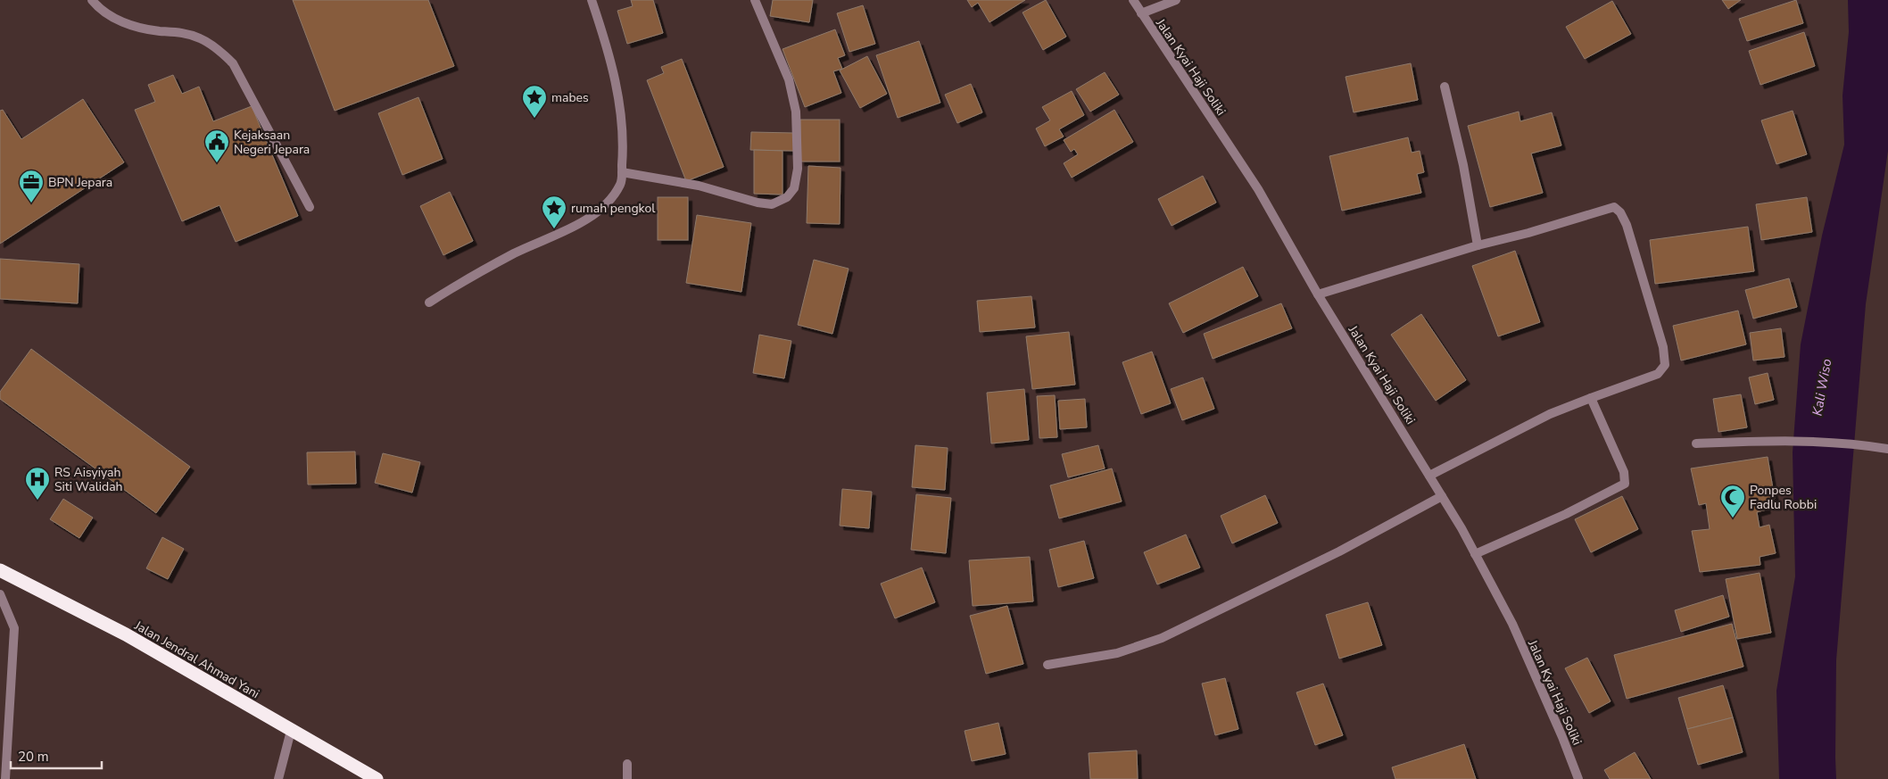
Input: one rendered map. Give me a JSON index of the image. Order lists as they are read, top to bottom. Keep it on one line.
{"streets":{"highway":["Jalan Jendral Ahmad Yani"],"street":["Jalan Kyai Haji Soliki"]},"water":["Kali Wiso"],"places":{"place":["mabes","rumah pengkol"],"public building":["Kejaksaan Negeri Jepara"],"office":["BPN Jepara"],"hospital":["RS Aisyiyah Siti Walidah"],"mosque":["Ponpes Fadlu Robbi"]},"scale_bar":"20 m"}
